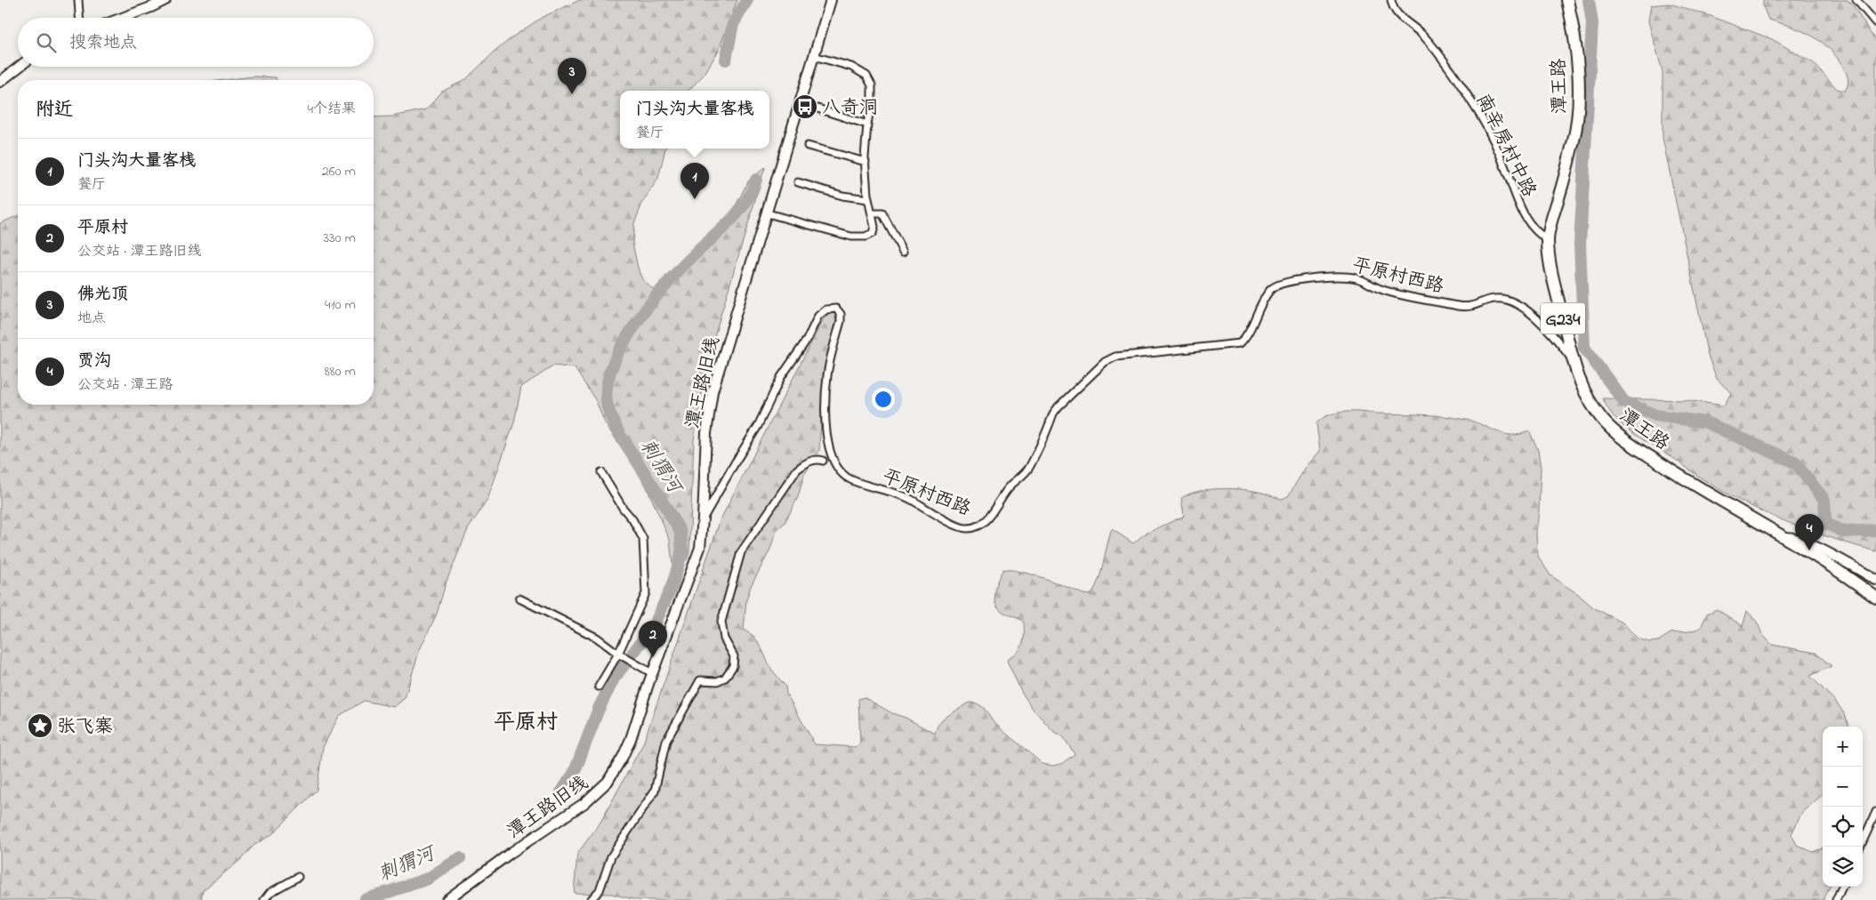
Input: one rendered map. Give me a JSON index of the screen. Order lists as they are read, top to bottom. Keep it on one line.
{"streets":{"highway":["潭王路","G234"],"main road":["潭王路旧线"],"street":["南辛房村中路","平原村西路"]},"crossings":[["潭王路","南辛房村中路"],["潭王路","平原村西路"],["平原村西路","潭王路旧线"]],"districts":["平原村"],"water":["刺猬河"],"places":{"bus stop":["八奇洞"],"place":["张飞寨"]},"page":{"search":"搜索地点","pins":["3","1","4","2"],"heading":["附近","4个结果"],"popup":["门头沟大量客栈","餐厅"],"list":[{"mark":"1","name":"门头沟大量客栈","note":"餐厅","value":"260 m"},{"mark":"2","name":"平原村","note":"公交站 · 潭王路旧线","value":"330 m"},{"mark":"3","name":"佛光顶","note":"地点","value":"410 m"},{"mark":"4","name":"贾沟","note":"公交站 · 潭王路","value":"880 m"}],"map_buttons":["+","−"]}}
